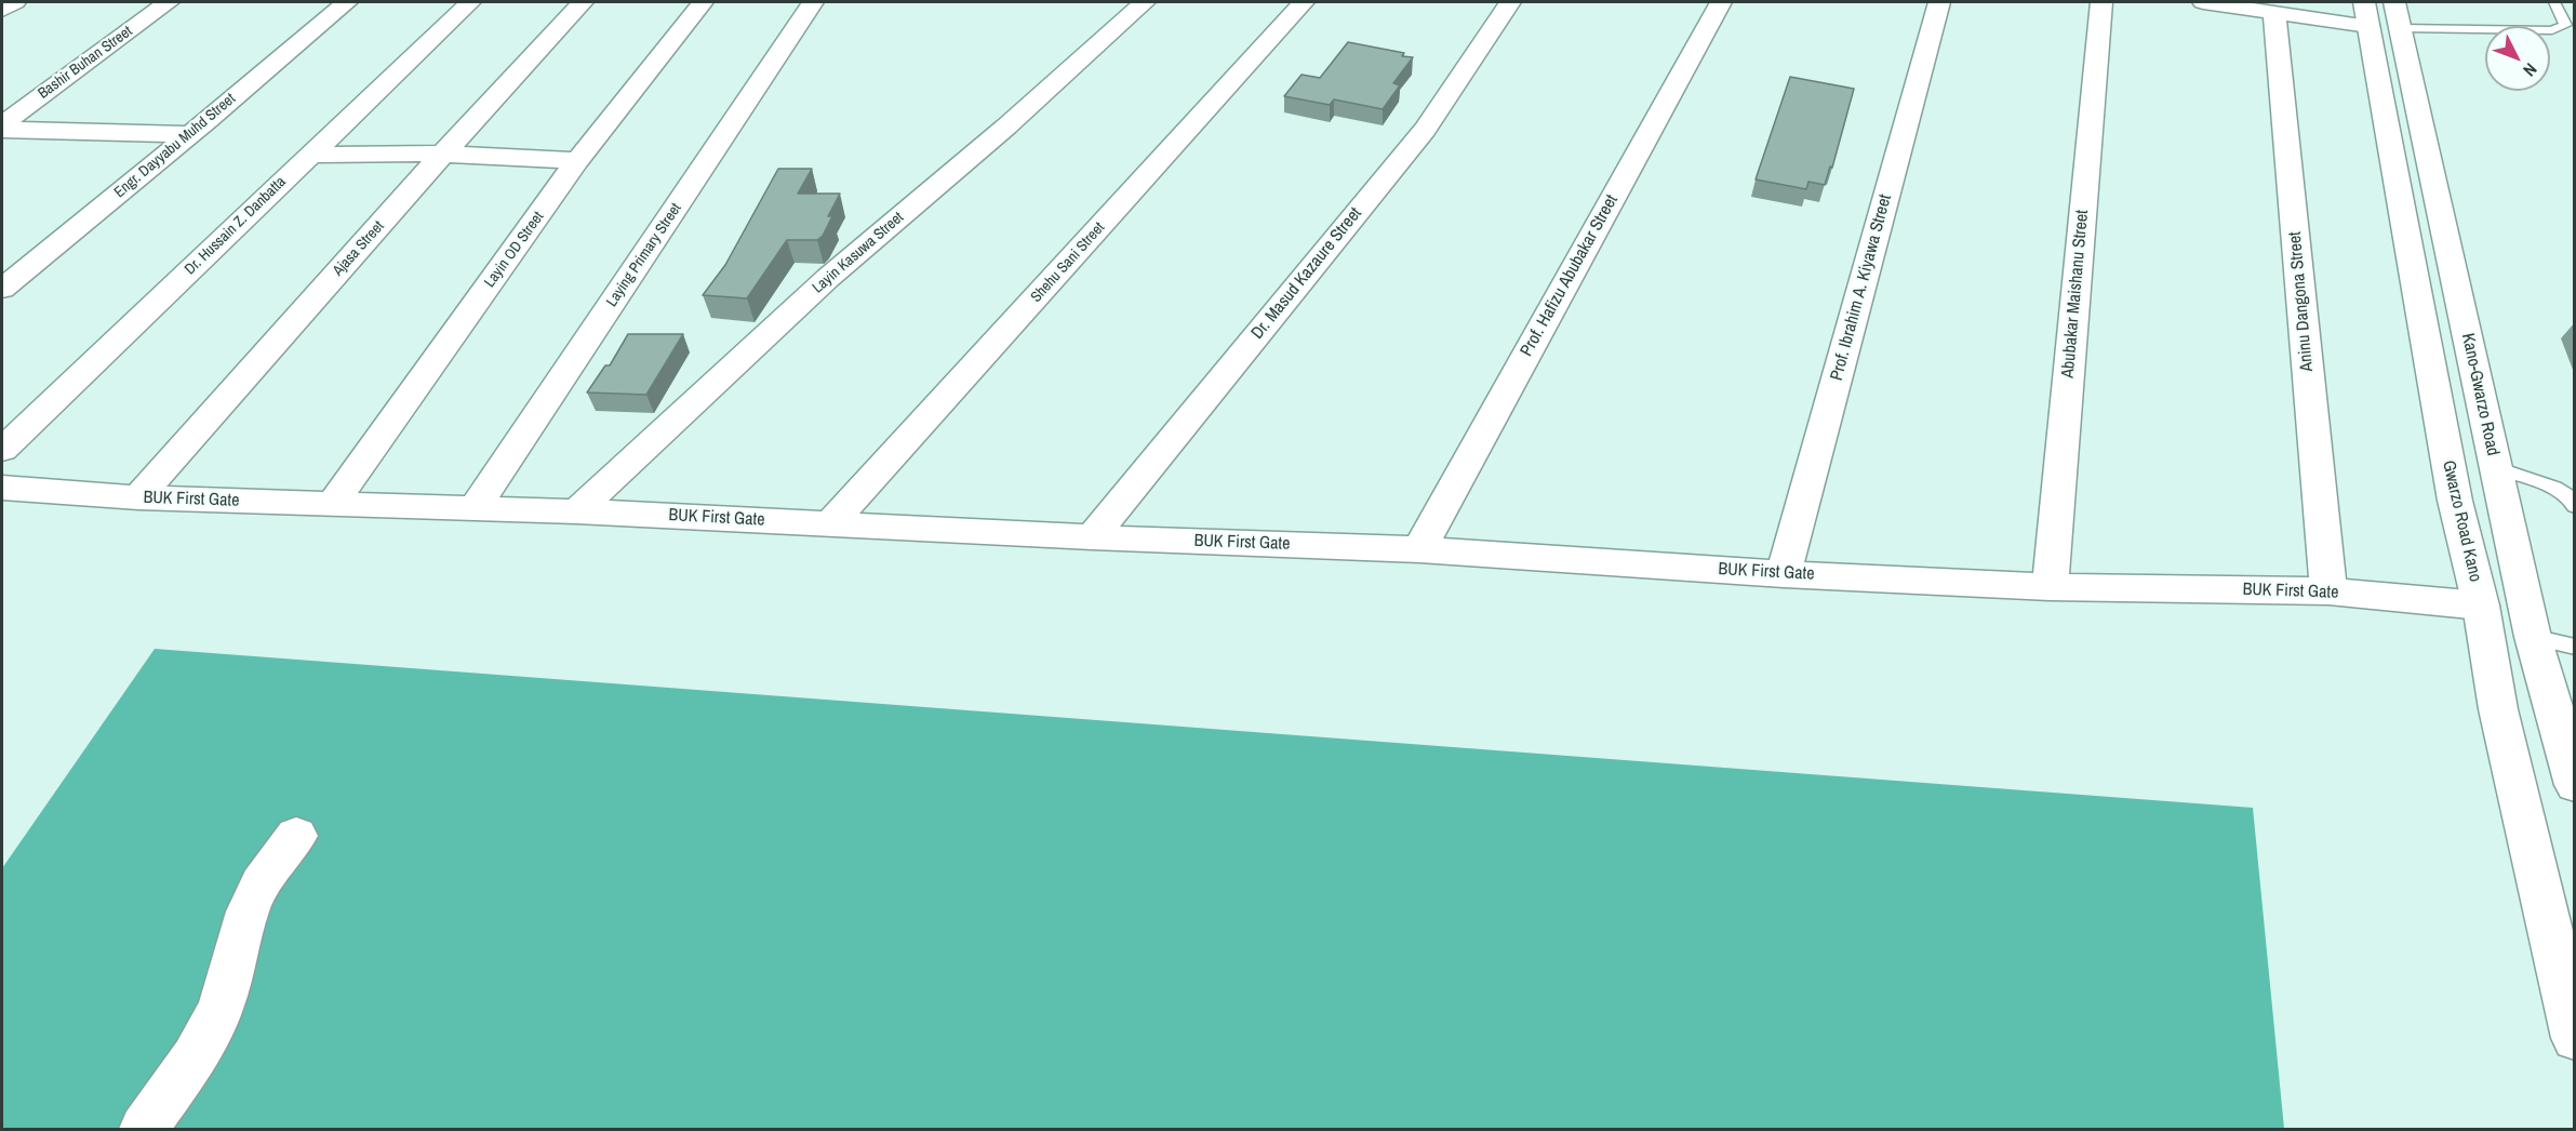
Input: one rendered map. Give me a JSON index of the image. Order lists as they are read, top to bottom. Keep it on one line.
{"streets":{"street":["Bashir Buhan Street","Engr. Dayyabu Muhd Street","Dr. Hussain Z. Danbatta","Ajasa Street","Layin OD Street","Layin Kasuwa Street","Laying Primary Street","Shehu Sani Street","Dr. Masud Kazaure Street","Prof. Hafizu Abubakar Street","Prof. Ibrahim A. Kiyawa Street","Abubakar Maishanu Street","Aninu Dangona Street","Kano-Gwarzo Road","BUK First Gate","Gwarzo Road Kano"]},"crossings":[["Ajasa Street","BUK First Gate"],["Layin OD Street","BUK First Gate"],["Layin Kasuwa Street","BUK First Gate"],["Laying Primary Street","BUK First Gate"],["Shehu Sani Street","BUK First Gate"],["Dr. Masud Kazaure Street","BUK First Gate"],["Prof. Hafizu Abubakar Street","BUK First Gate"],["Prof. Ibrahim A. Kiyawa Street","BUK First Gate"],["Abubakar Maishanu Street","BUK First Gate"],["Aninu Dangona Street","BUK First Gate"],["Kano-Gwarzo Road","Gwarzo Road Kano"],["BUK First Gate","Gwarzo Road Kano"]],"north":"bottom right"}
